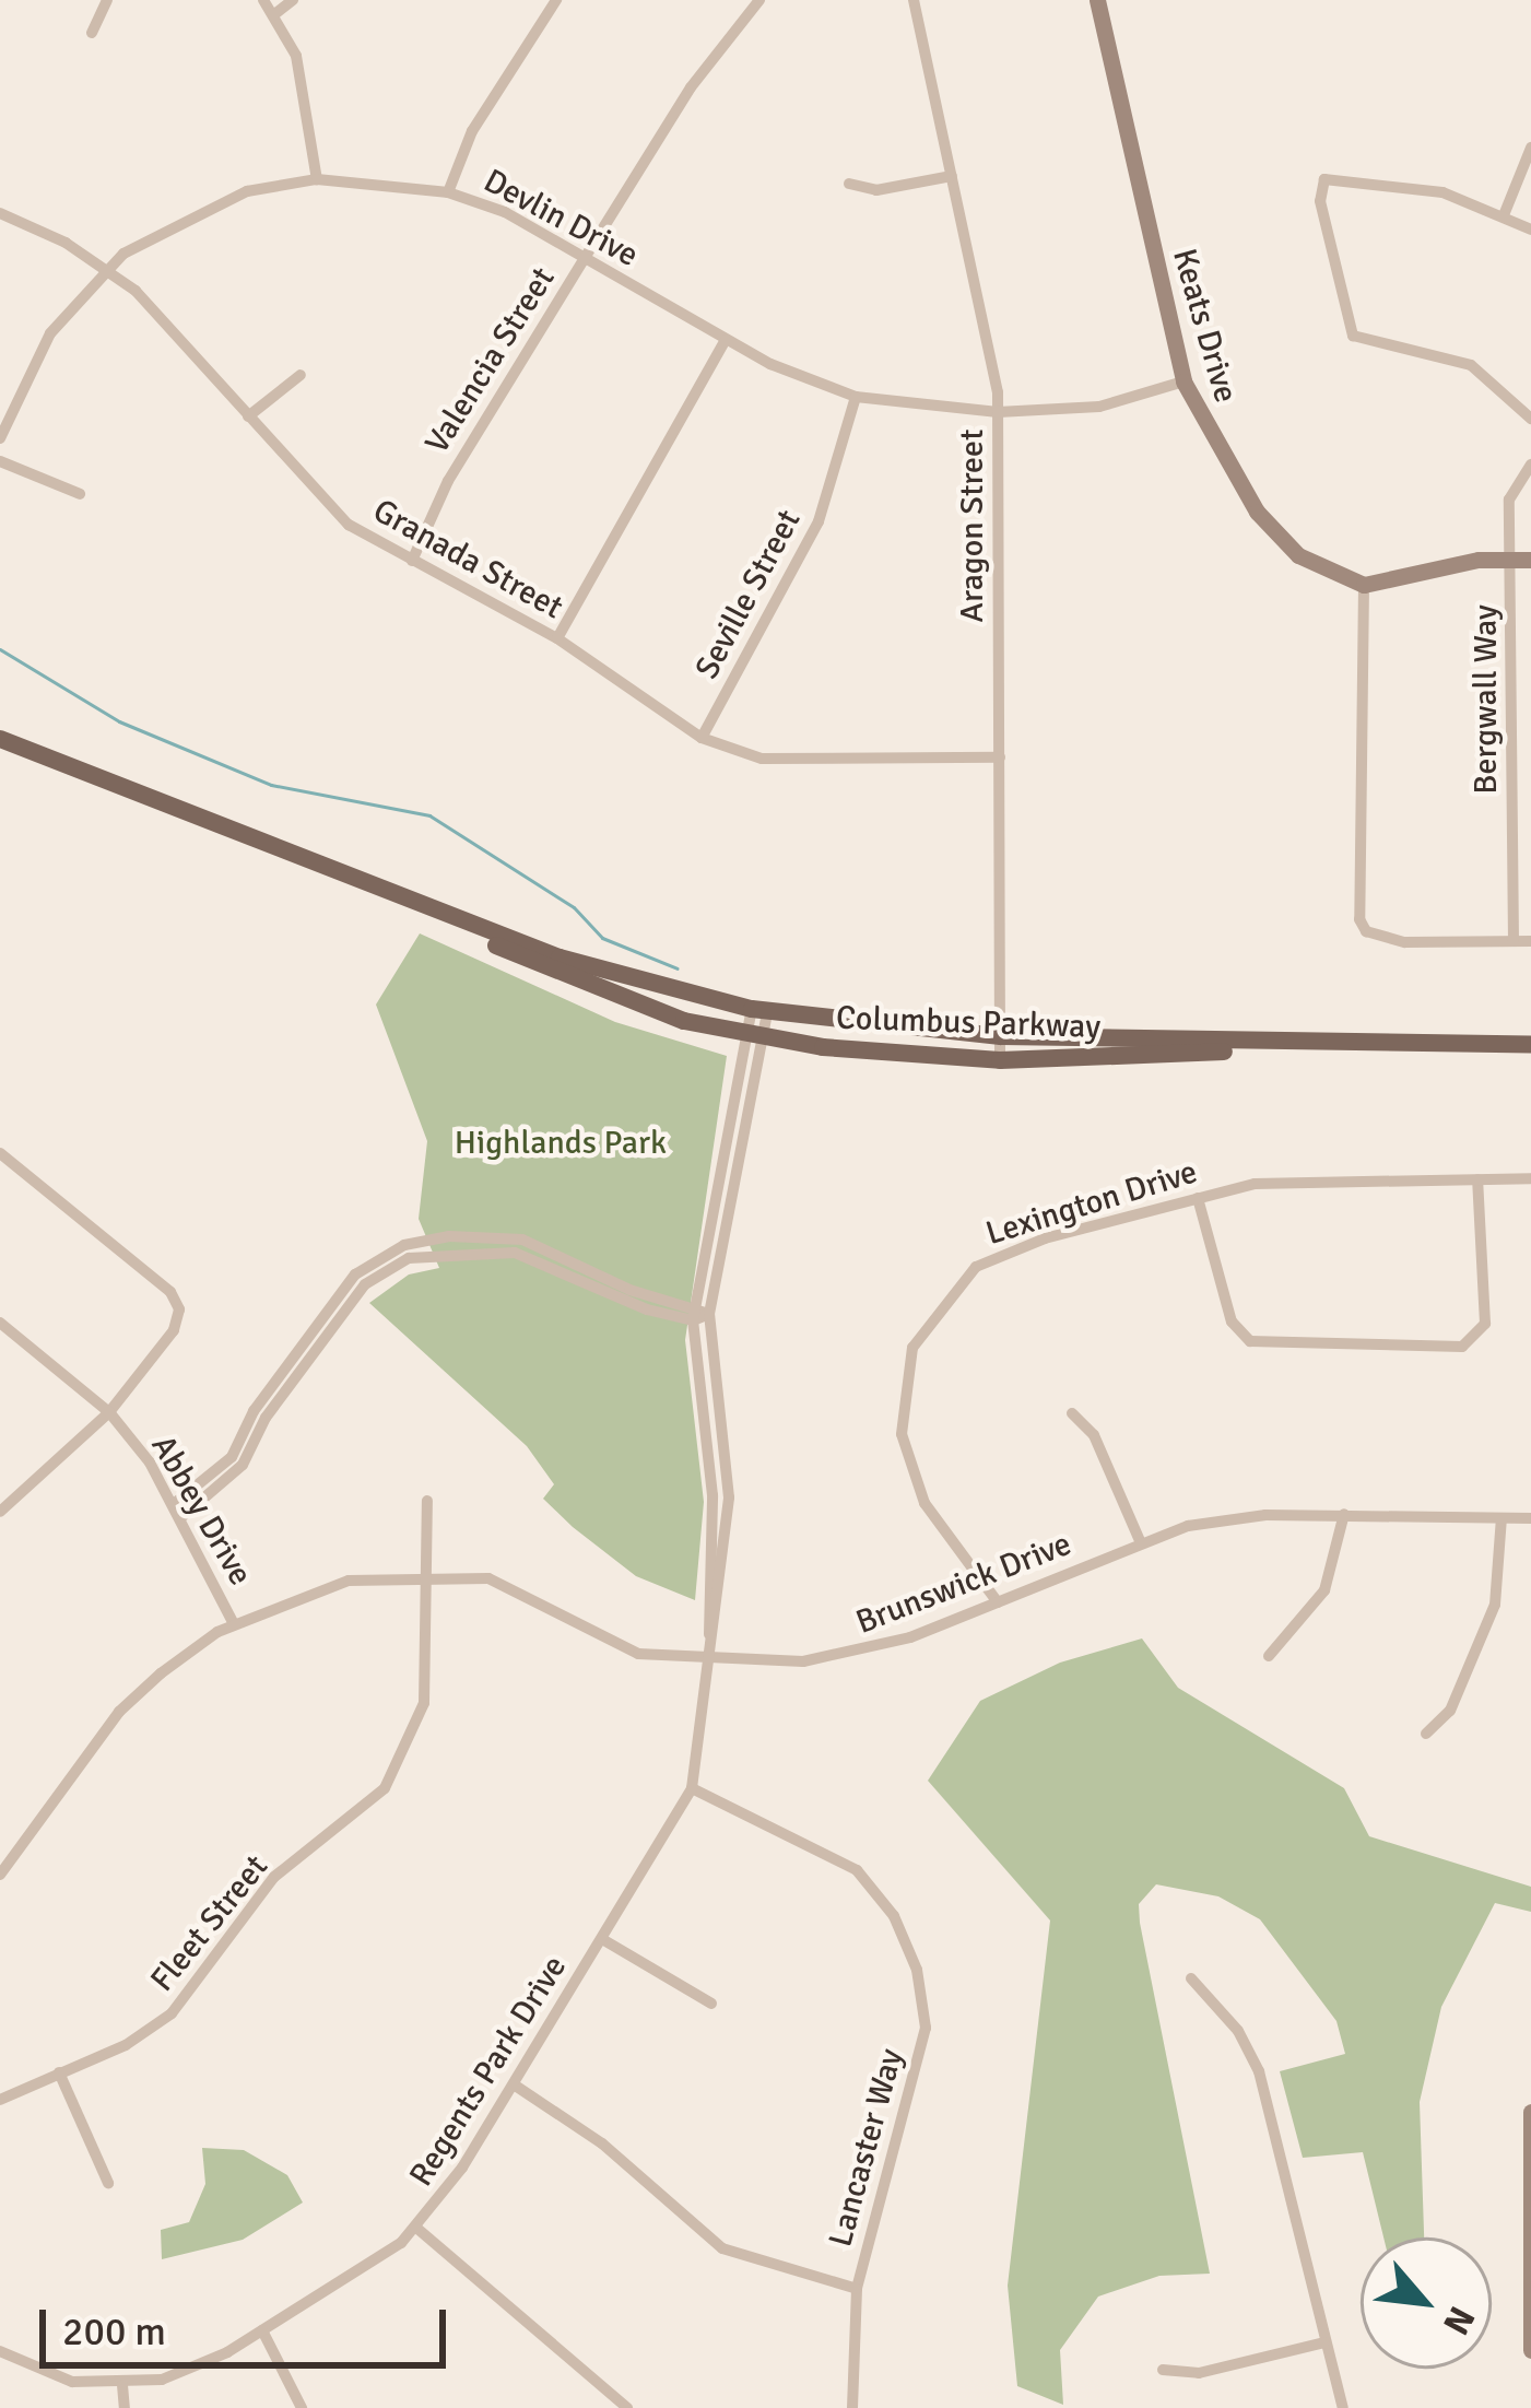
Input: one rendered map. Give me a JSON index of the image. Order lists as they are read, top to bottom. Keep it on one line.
{"streets":{"main road":["Columbus Parkway"],"street":["Devlin Drive","Keats Drive","Valencia Street","Aragon Street","Granada Street","Seville Street","Bergwall Way","Lexington Drive","Abbey Drive","Brunswick Drive","Fleet Street","Regents Park Drive","Lancaster Way"]},"crossings":[["Devlin Drive","Keats Drive"],["Devlin Drive","Valencia Street"],["Devlin Drive","Aragon Street"],["Devlin Drive","Granada Street"],["Devlin Drive","Seville Street"],["Valencia Street","Granada Street"],["Aragon Street","Granada Street"],["Aragon Street","Columbus Parkway"],["Granada Street","Seville Street"],["Columbus Parkway","Regents Park Drive"],["Lexington Drive","Brunswick Drive"],["Abbey Drive","Brunswick Drive"],["Brunswick Drive","Fleet Street"],["Brunswick Drive","Regents Park Drive"],["Regents Park Drive","Lancaster Way"]],"parks":["Highlands Park"],"scale_bar":"200 m","north":"bottom right"}
